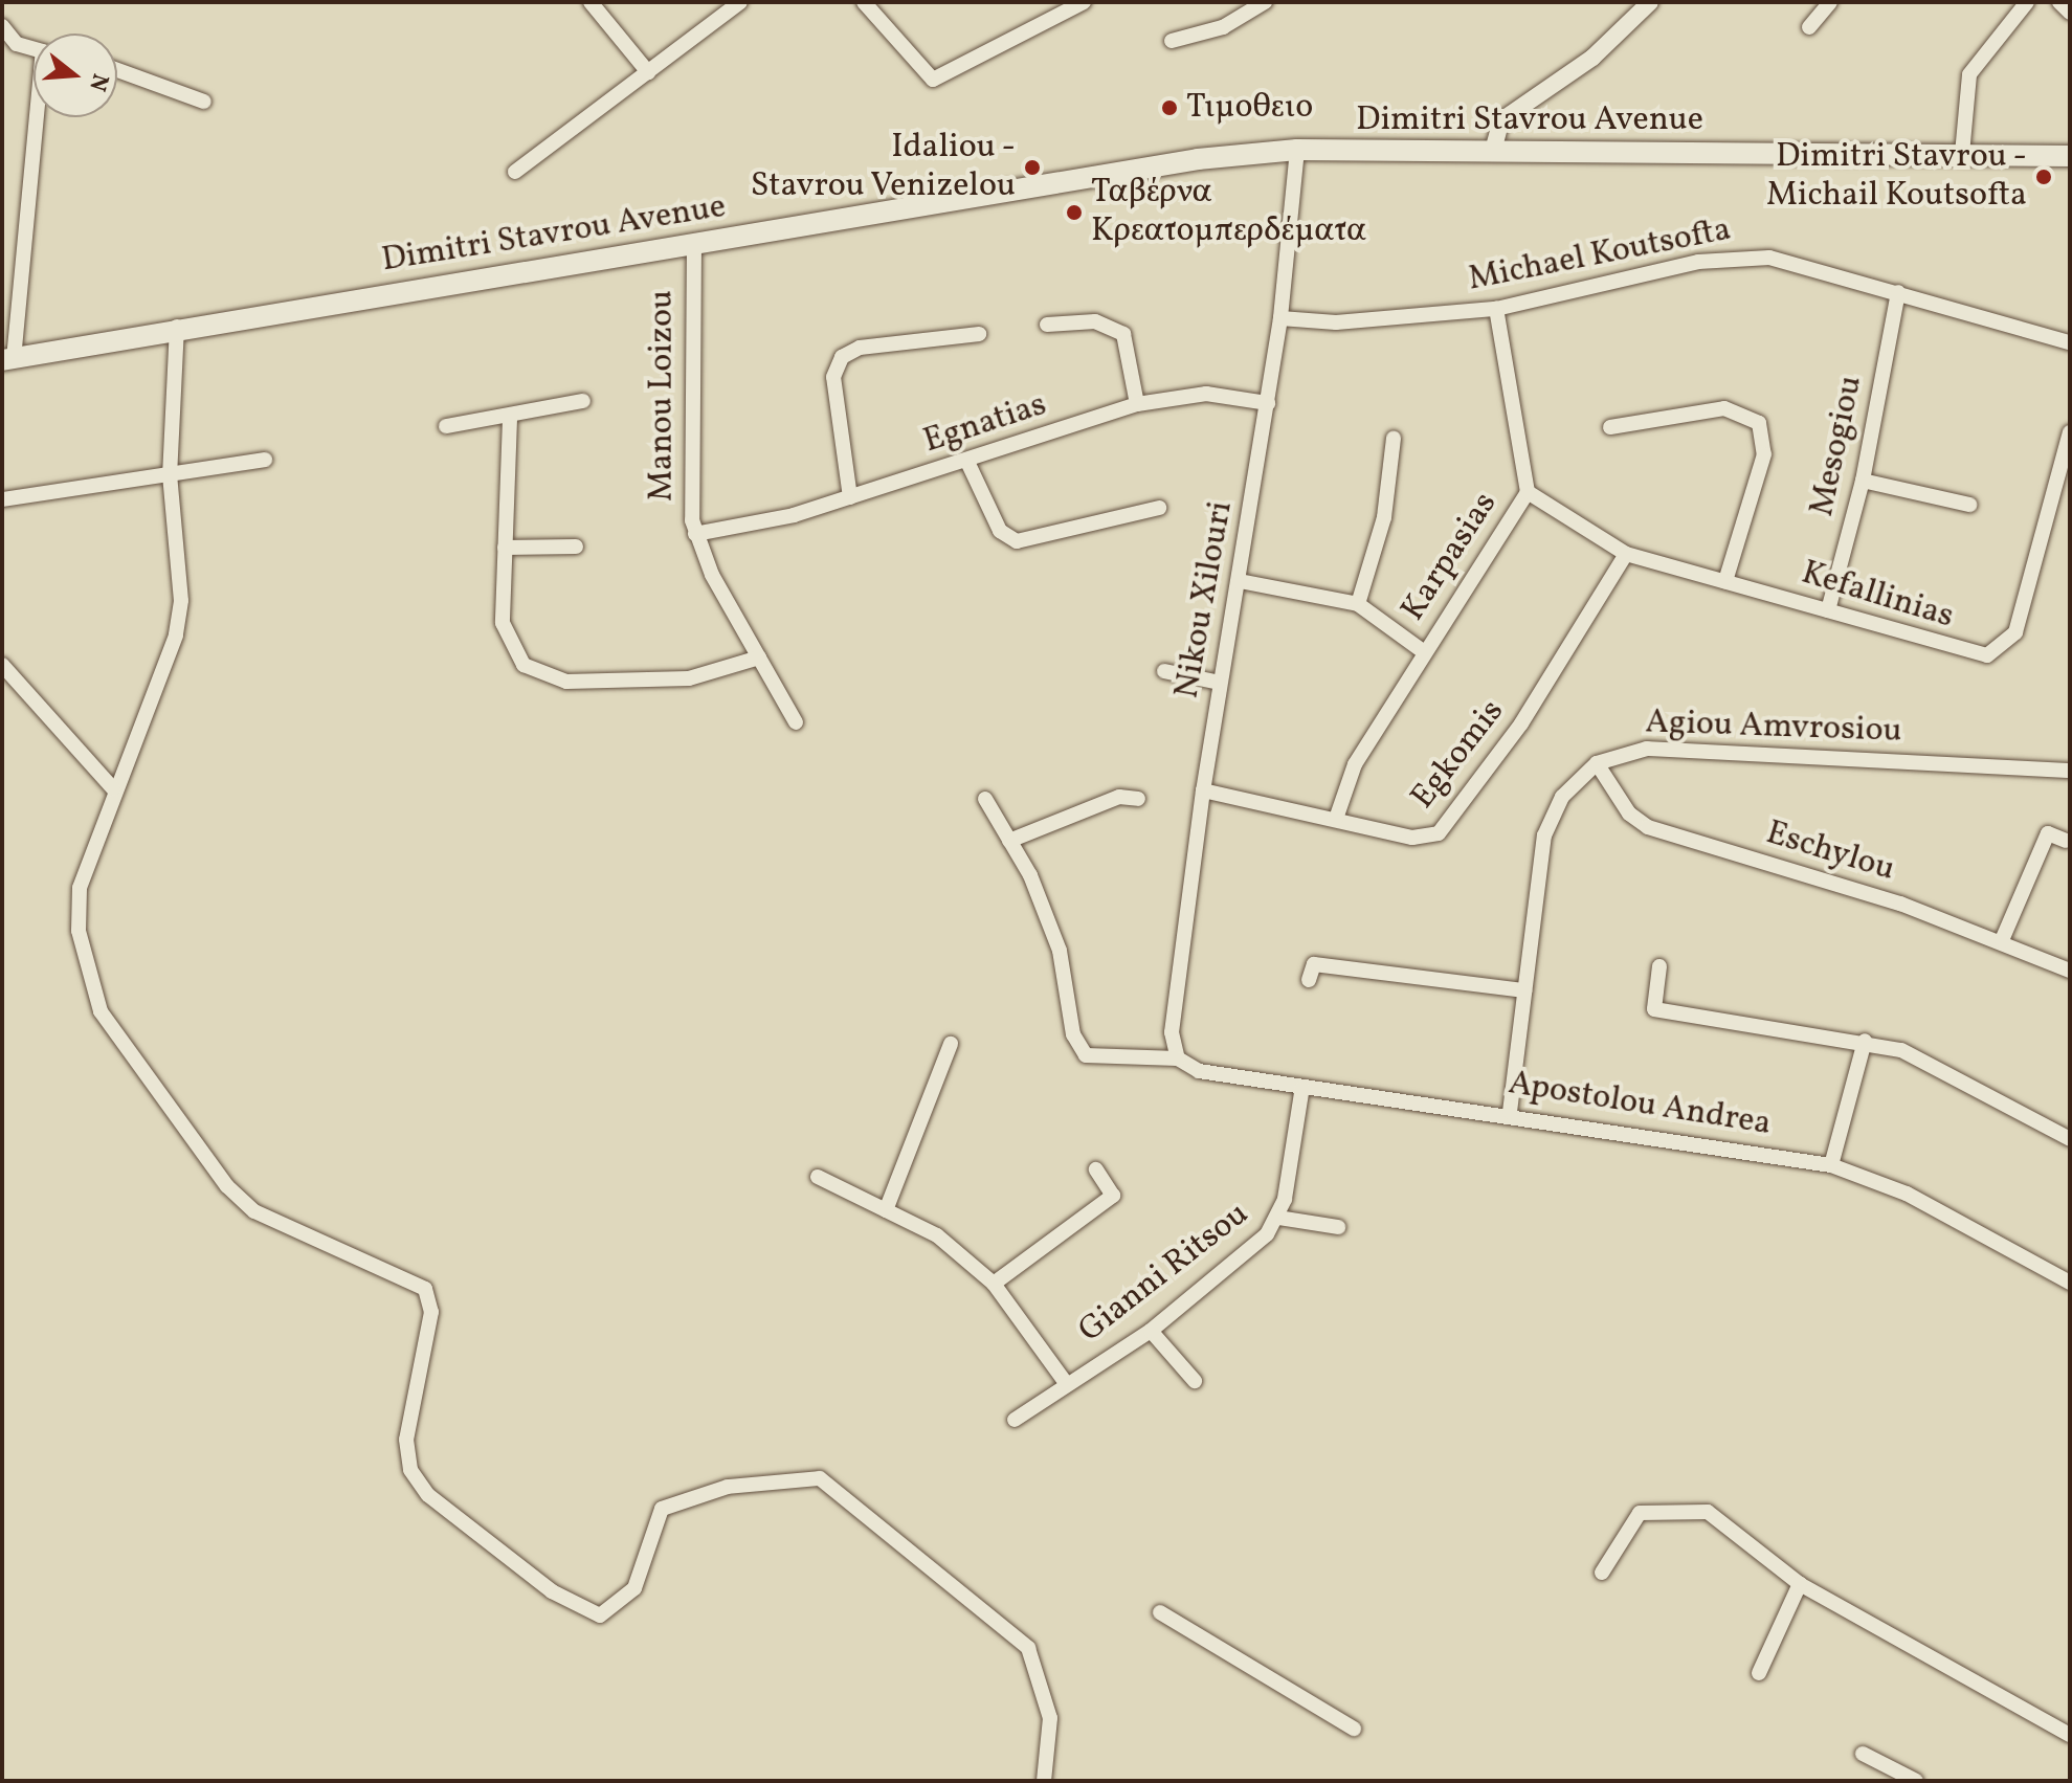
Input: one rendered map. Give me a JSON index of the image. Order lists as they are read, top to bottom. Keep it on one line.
{"streets":{"main road":["Dimitri Stavrou Avenue"],"street":["Michael Koutsofta","Manou Loizou","Egnatias","Mesogiou","Karpasias","Kefallinias","Nikou Xilouri","Agiou Amvrosiou","Egkomis","Eschylou","Apostolou Andrea","Gianni Ritsou"]},"crossings":[["Dimitri Stavrou Avenue","Manou Loizou"],["Dimitri Stavrou Avenue","Nikou Xilouri"],["Michael Koutsofta","Mesogiou"],["Michael Koutsofta","Karpasias"],["Michael Koutsofta","Nikou Xilouri"],["Manou Loizou","Egnatias"],["Egnatias","Nikou Xilouri"],["Mesogiou","Kefallinias"],["Karpasias","Kefallinias"],["Karpasias","Egkomis"],["Kefallinias","Egkomis"],["Nikou Xilouri","Egkomis"],["Nikou Xilouri","Apostolou Andrea"],["Agiou Amvrosiou","Eschylou"],["Apostolou Andrea","Gianni Ritsou"]],"places":["Τιμοθειο","Idaliou - Stavrou Venizelou","Dimitri Stavrou - Michail Koutsofta","Ταβέρνα Κρεατομπερδέματα"],"north":"right"}
